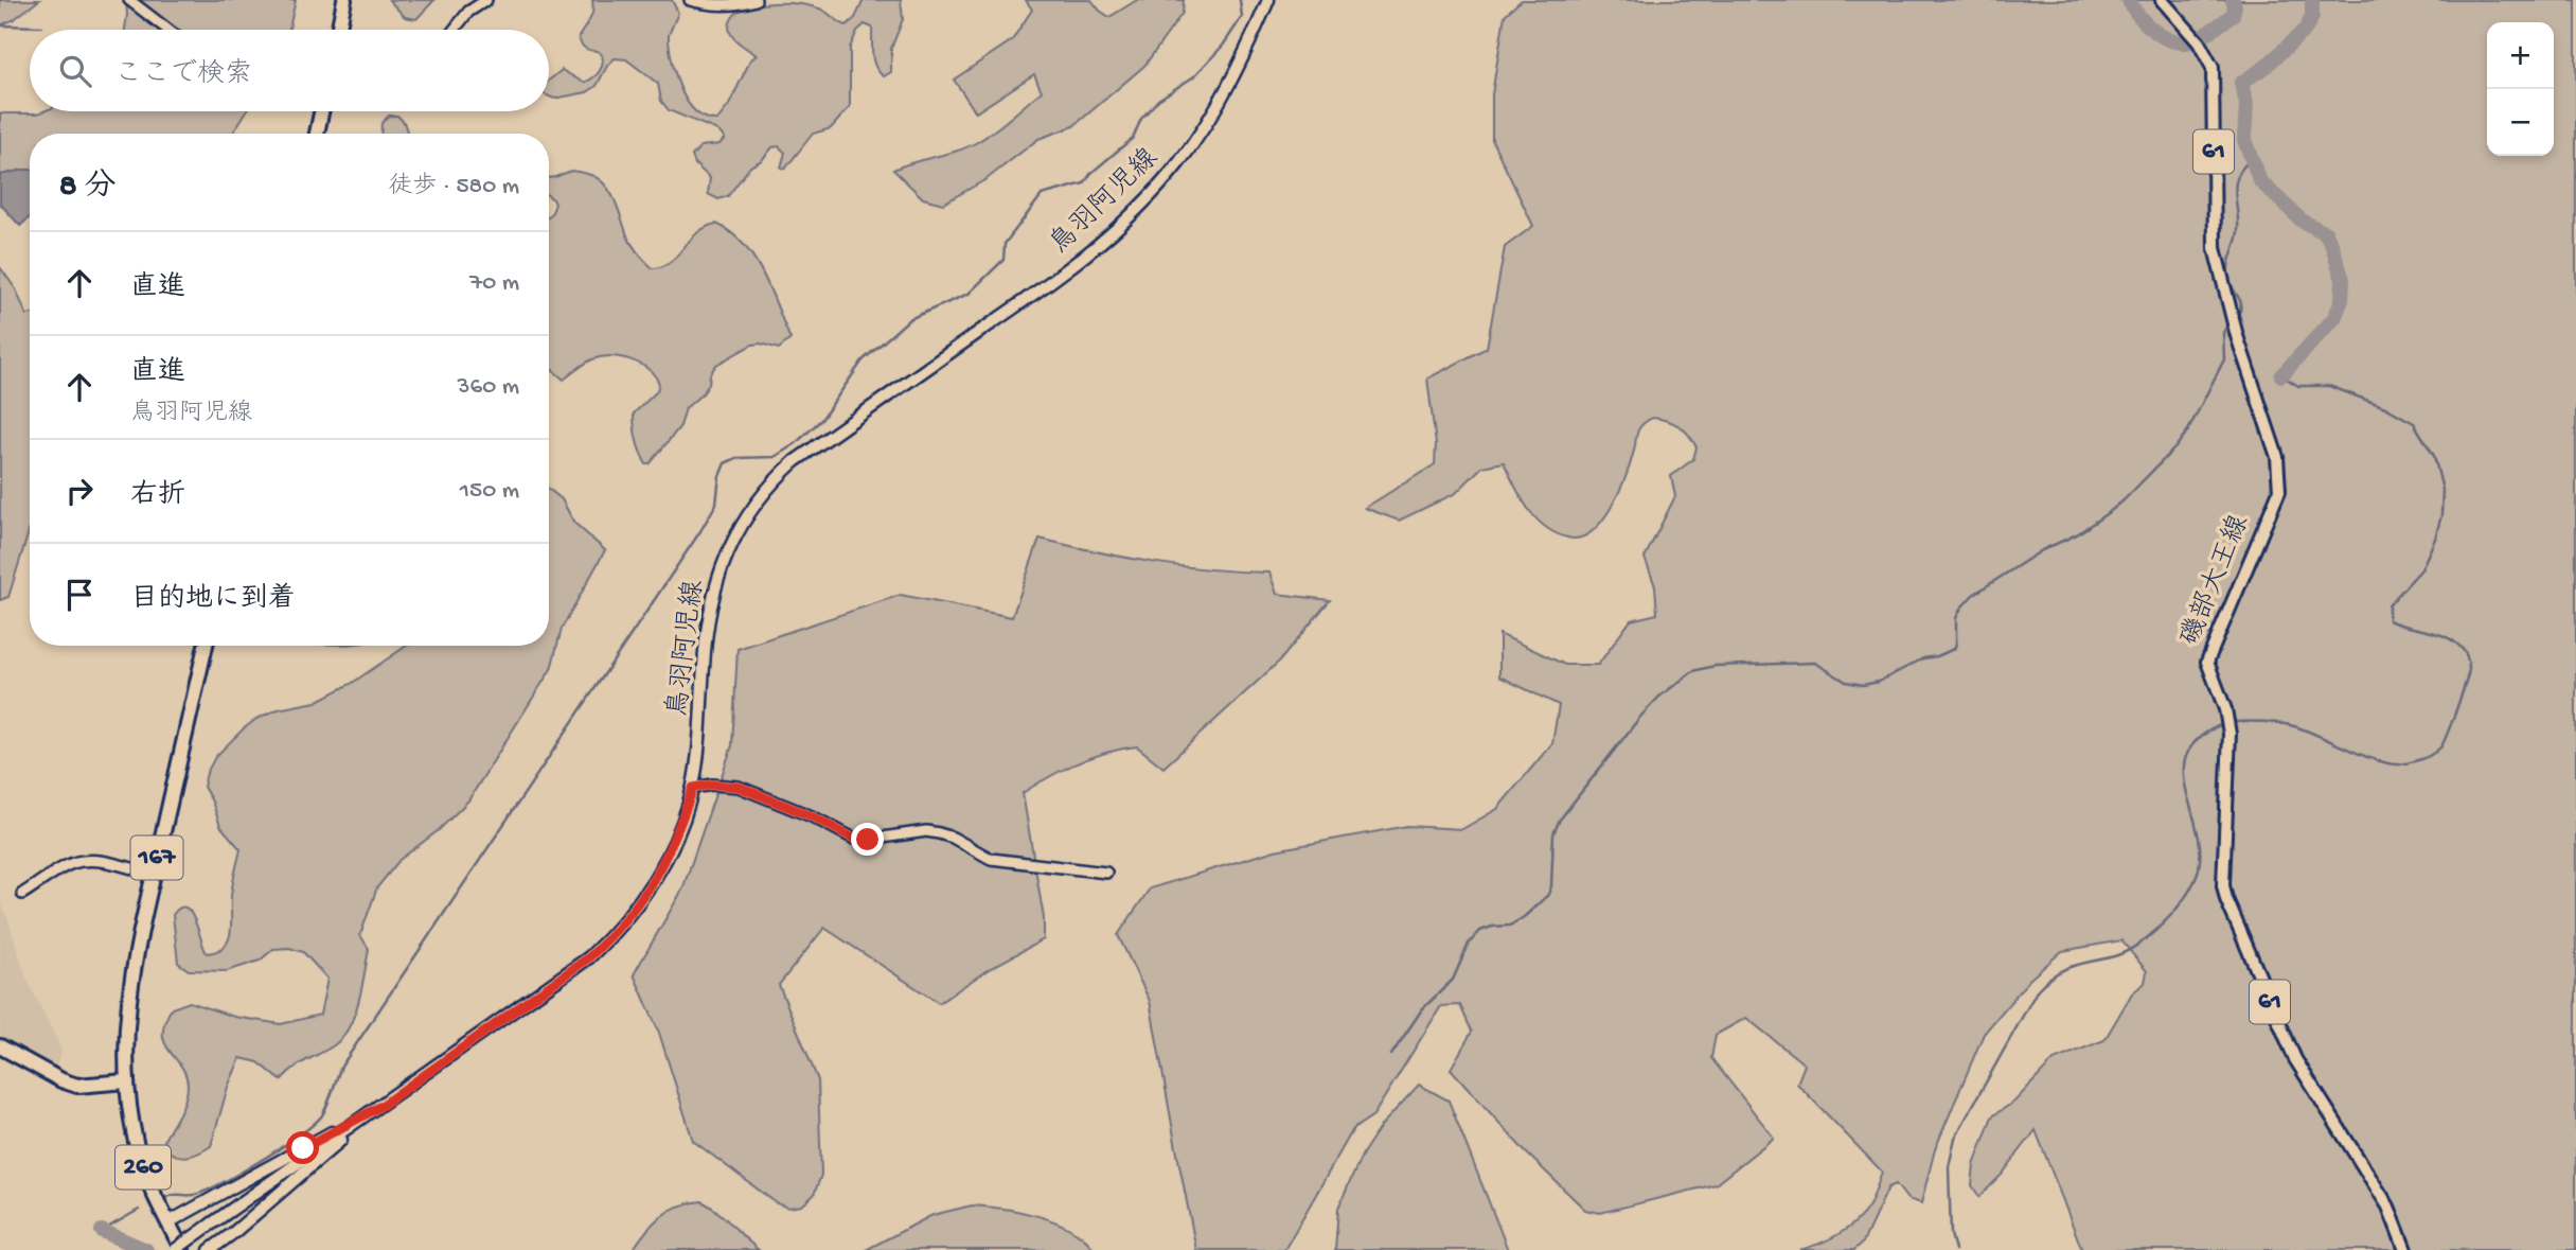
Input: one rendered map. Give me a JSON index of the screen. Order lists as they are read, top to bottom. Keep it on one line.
{"streets":{"highway":["167","260"],"main road":["61","鳥羽阿児線","磯部大王線"]},"crossings":[["167","260"]],"page":{"map_buttons":["+","−"],"search":"ここで検索","heading":["8 分","徒歩 · 580 m"],"list":[["直進","70 m"],["直進","鳥羽阿児線","360 m"],["右折","150 m"],"目的地に到着"]}}
